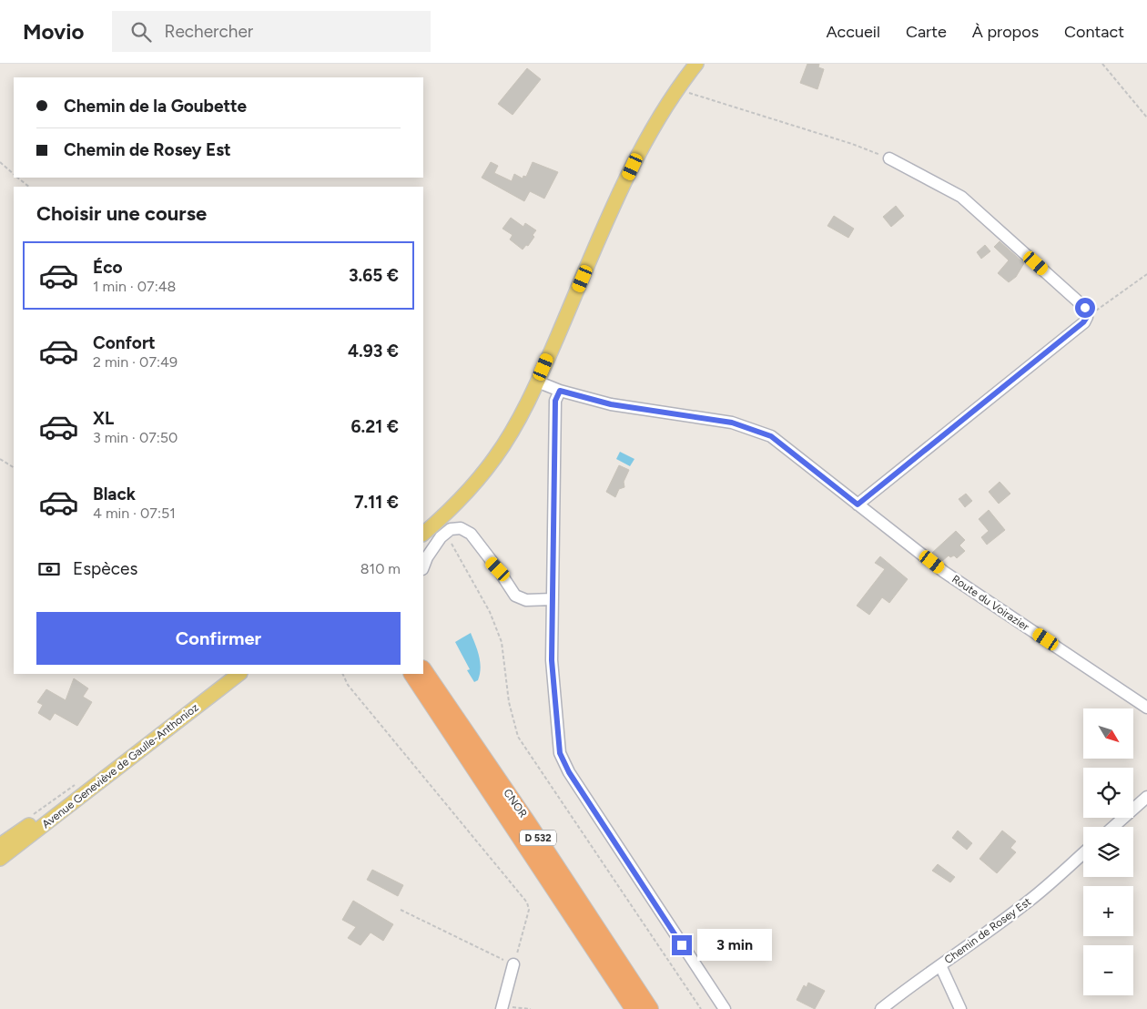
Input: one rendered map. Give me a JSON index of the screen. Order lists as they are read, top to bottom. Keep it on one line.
{"streets":{"highway":["CNOR","D 532"],"main road":["Avenue Geneviève de Gaulle-Anthonioz"],"street":["Route du Voirazier","Chemin de Rosey Est"]},"north":"bottom right","page":{"header":"Movio","search":"Rechercher","nav":["Accueil","Carte","À propos","Contact"],"banner":["Chemin de la Goubette","Chemin de Rosey Est"],"heading":"Choisir une course","list":[{"name":"Éco","note":"1 min · 07:48","value":"3.65 €"},{"name":"Confort","note":"2 min · 07:49","value":"4.93 €"},{"name":"XL","note":"3 min · 07:50","value":"6.21 €"},{"name":"Black","note":"4 min · 07:51","value":"7.11 €"}],"pay":["Espèces","810 m"],"buttons":"Confirmer","map_buttons":["+","−"],"bubble":"3 min"}}
